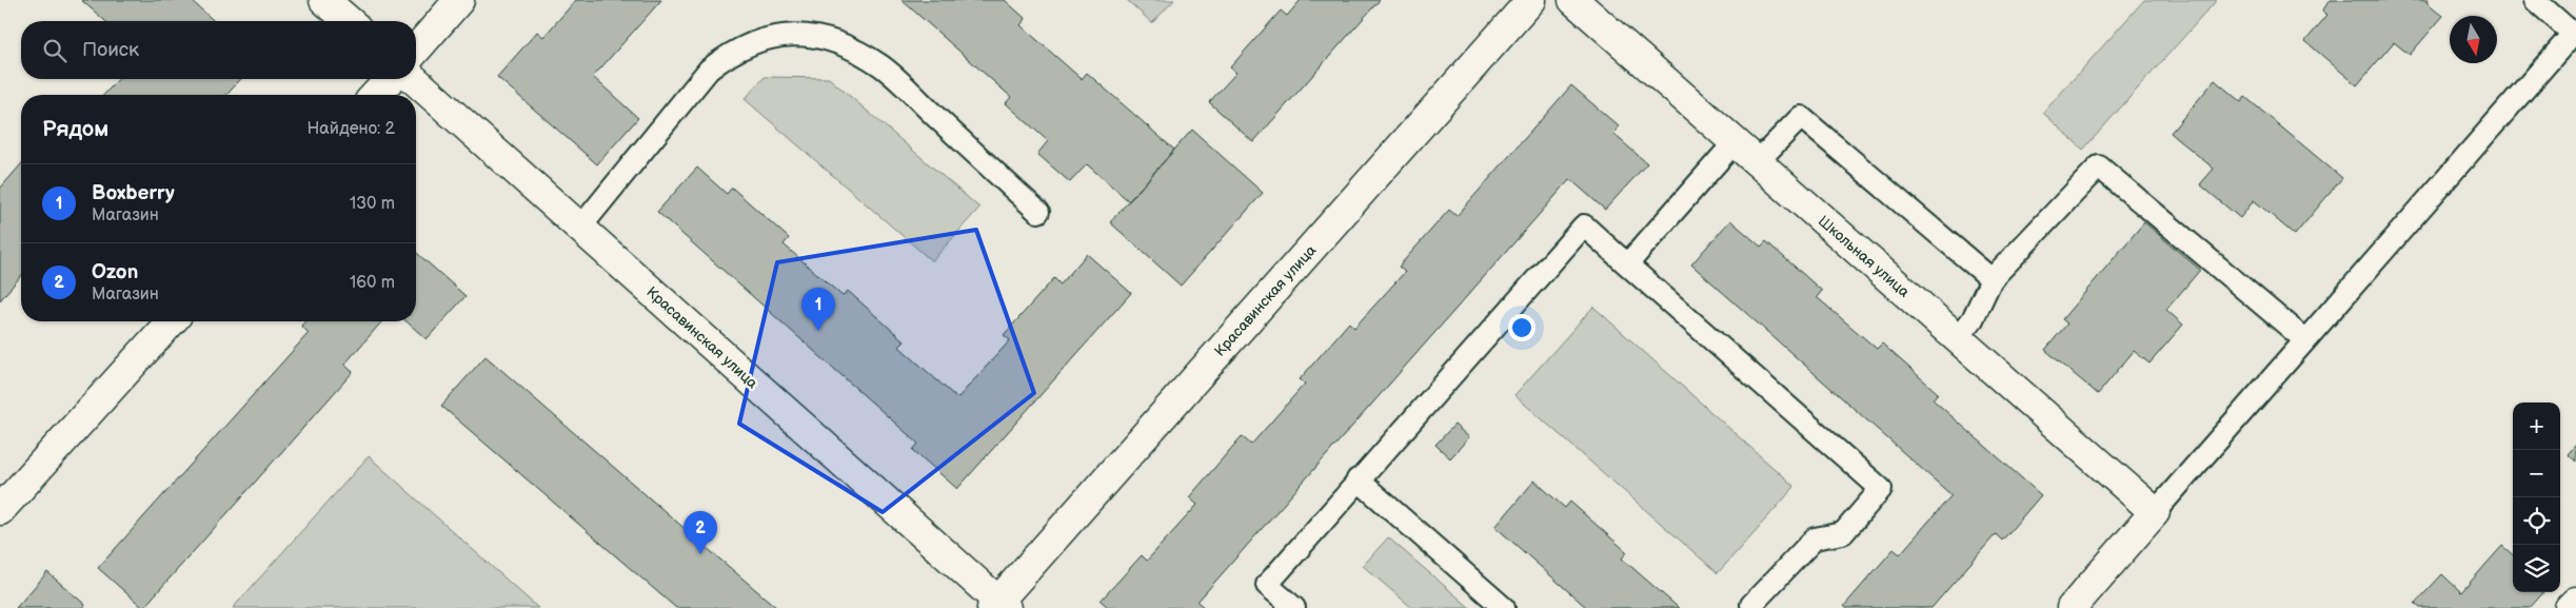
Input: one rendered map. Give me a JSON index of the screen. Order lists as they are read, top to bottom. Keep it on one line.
{"streets":{"street":["Школьная улица","Красавинская улица"]},"north":"bottom","page":{"search":"Поиск","heading":["Рядом","Найдено: 2"],"list":[{"mark":"1","name":"Boxberry","note":"Магазин","value":"130 m"},{"mark":"2","name":"Ozon","note":"Магазин","value":"160 m"}],"pins":["1","2"],"map_buttons":["+","−"]}}
